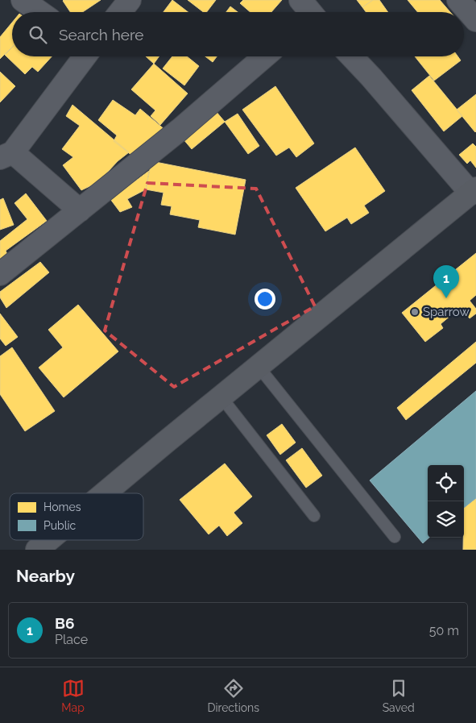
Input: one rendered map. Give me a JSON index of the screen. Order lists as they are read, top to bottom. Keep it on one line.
{"places":["Sparrow"],"legend":["Homes","Public"],"page":{"search":"Search here","pins":"1","heading":"Nearby","list":[{"mark":"1","name":"B6","note":"Place","value":"50 m"}],"nav":["Map","Directions","Saved"]}}
